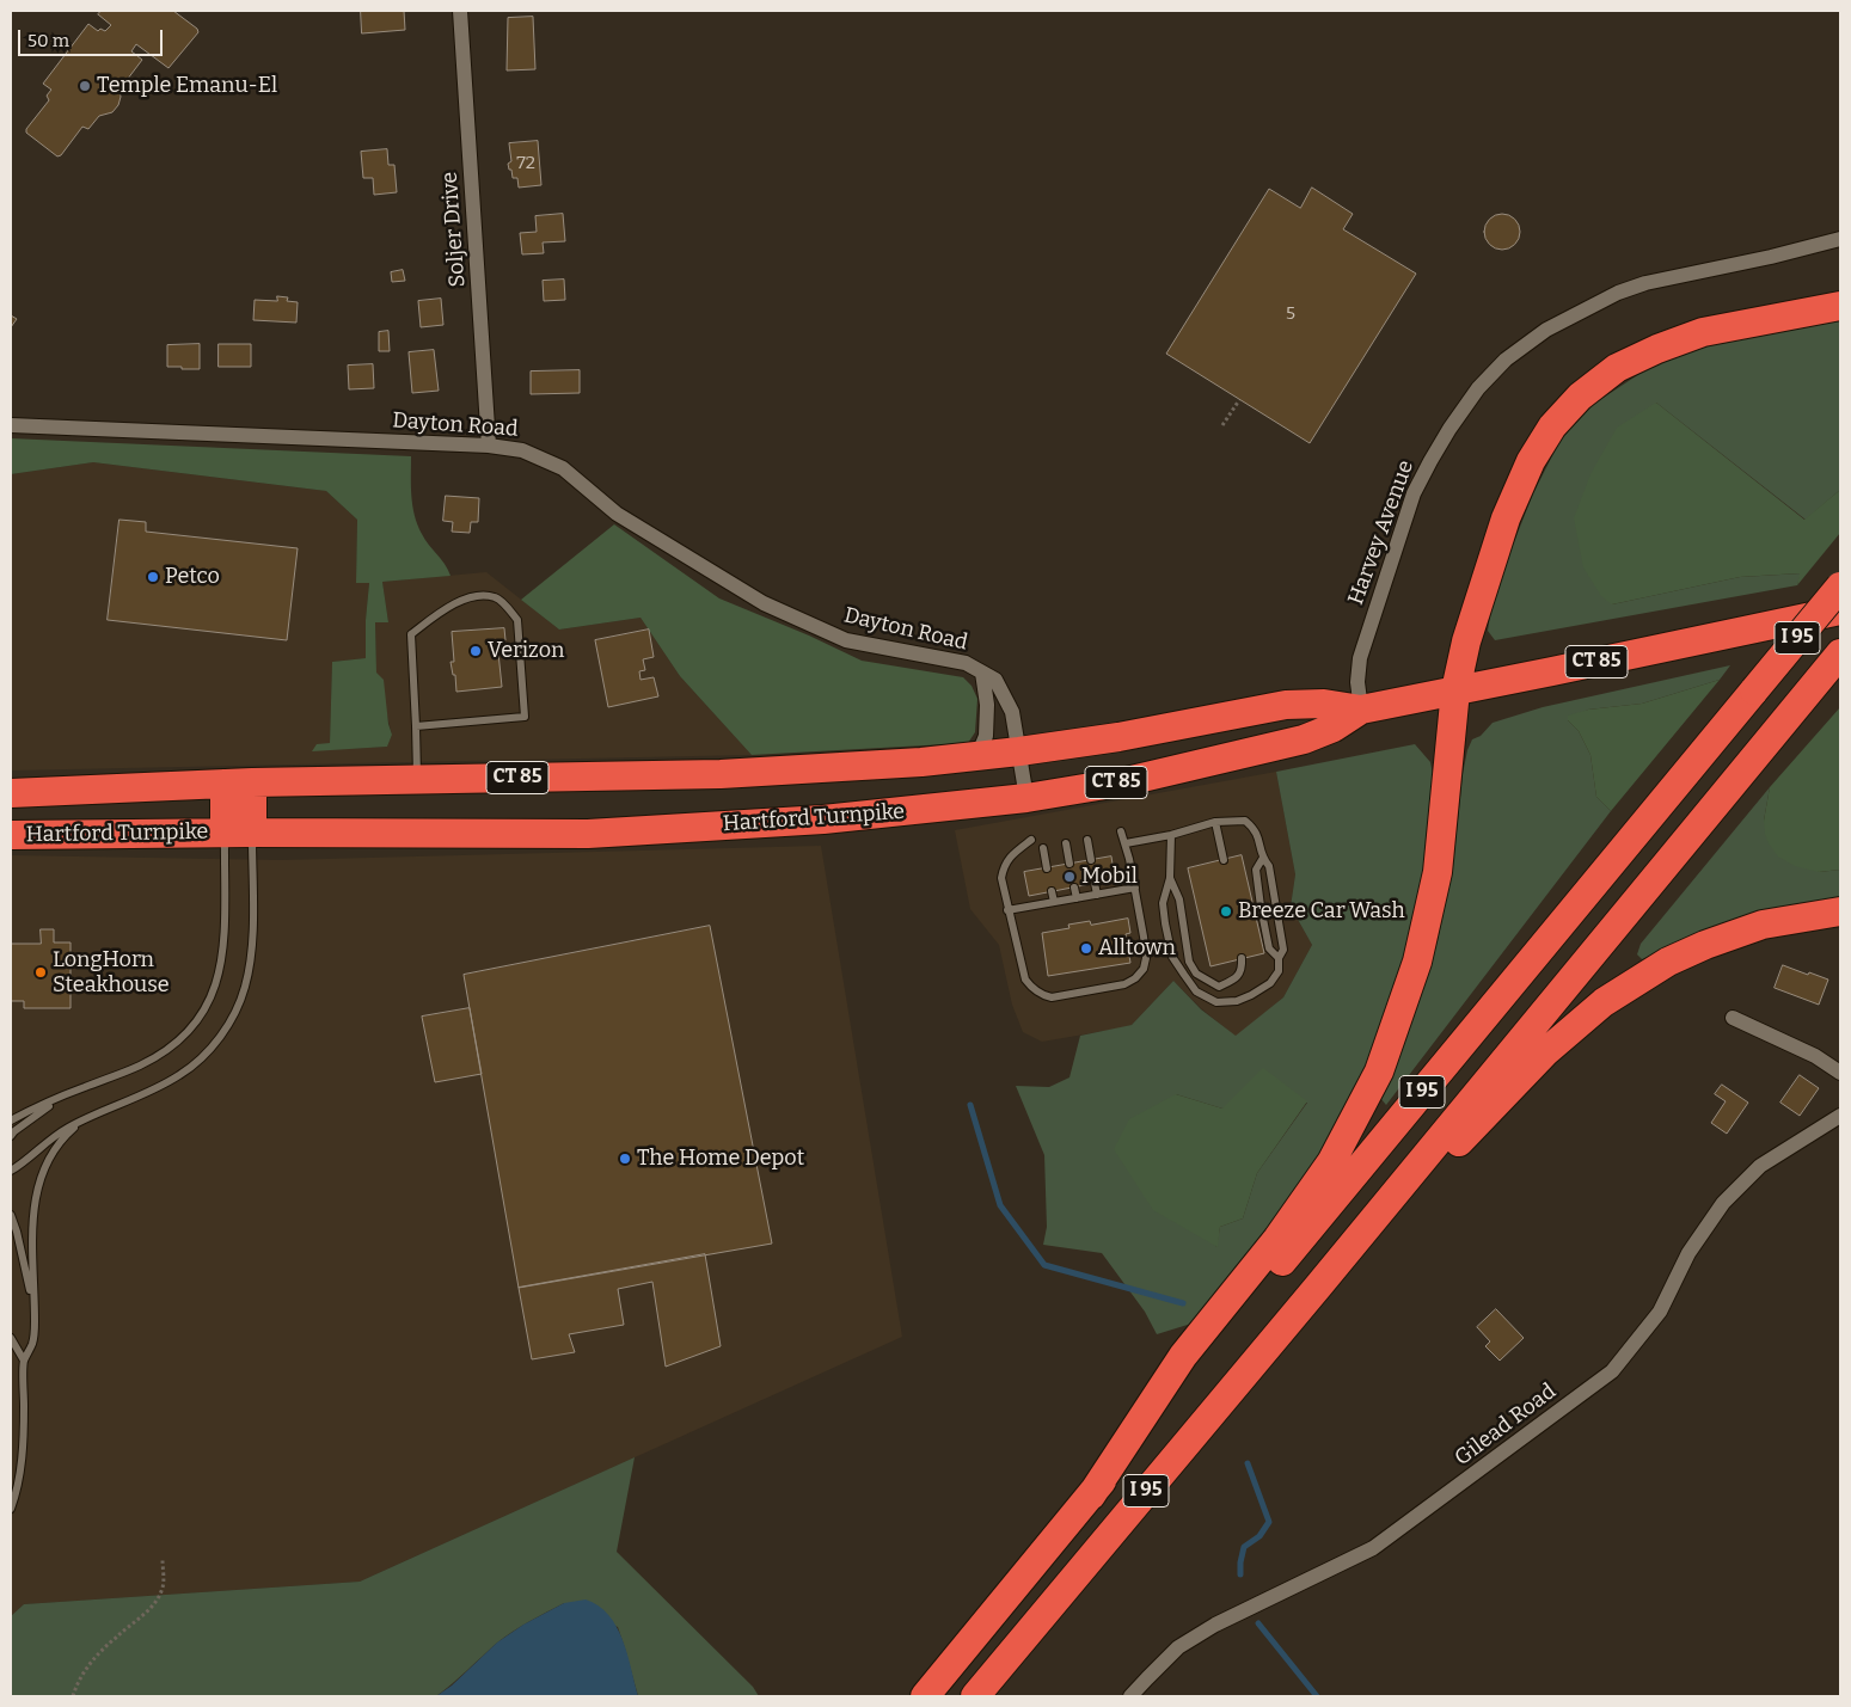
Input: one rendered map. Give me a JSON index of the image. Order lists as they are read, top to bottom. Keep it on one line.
{"streets":{"highway":["I 95","CT 85","Hartford Turnpike"],"street":["Soljer Drive","Dayton Road","Harvey Avenue","Gilead Road"]},"crossings":[["Soljer Drive","Dayton Road"],["Dayton Road","Hartford Turnpike"],["Harvey Avenue","Hartford Turnpike"]],"places":["Temple Emanu-El","Petco","Verizon","Mobil","Breeze Car Wash","Alltown","LongHorn Steakhouse","The Home Depot"],"house_numbers":["72","5"],"scale_bar":"50 m"}
